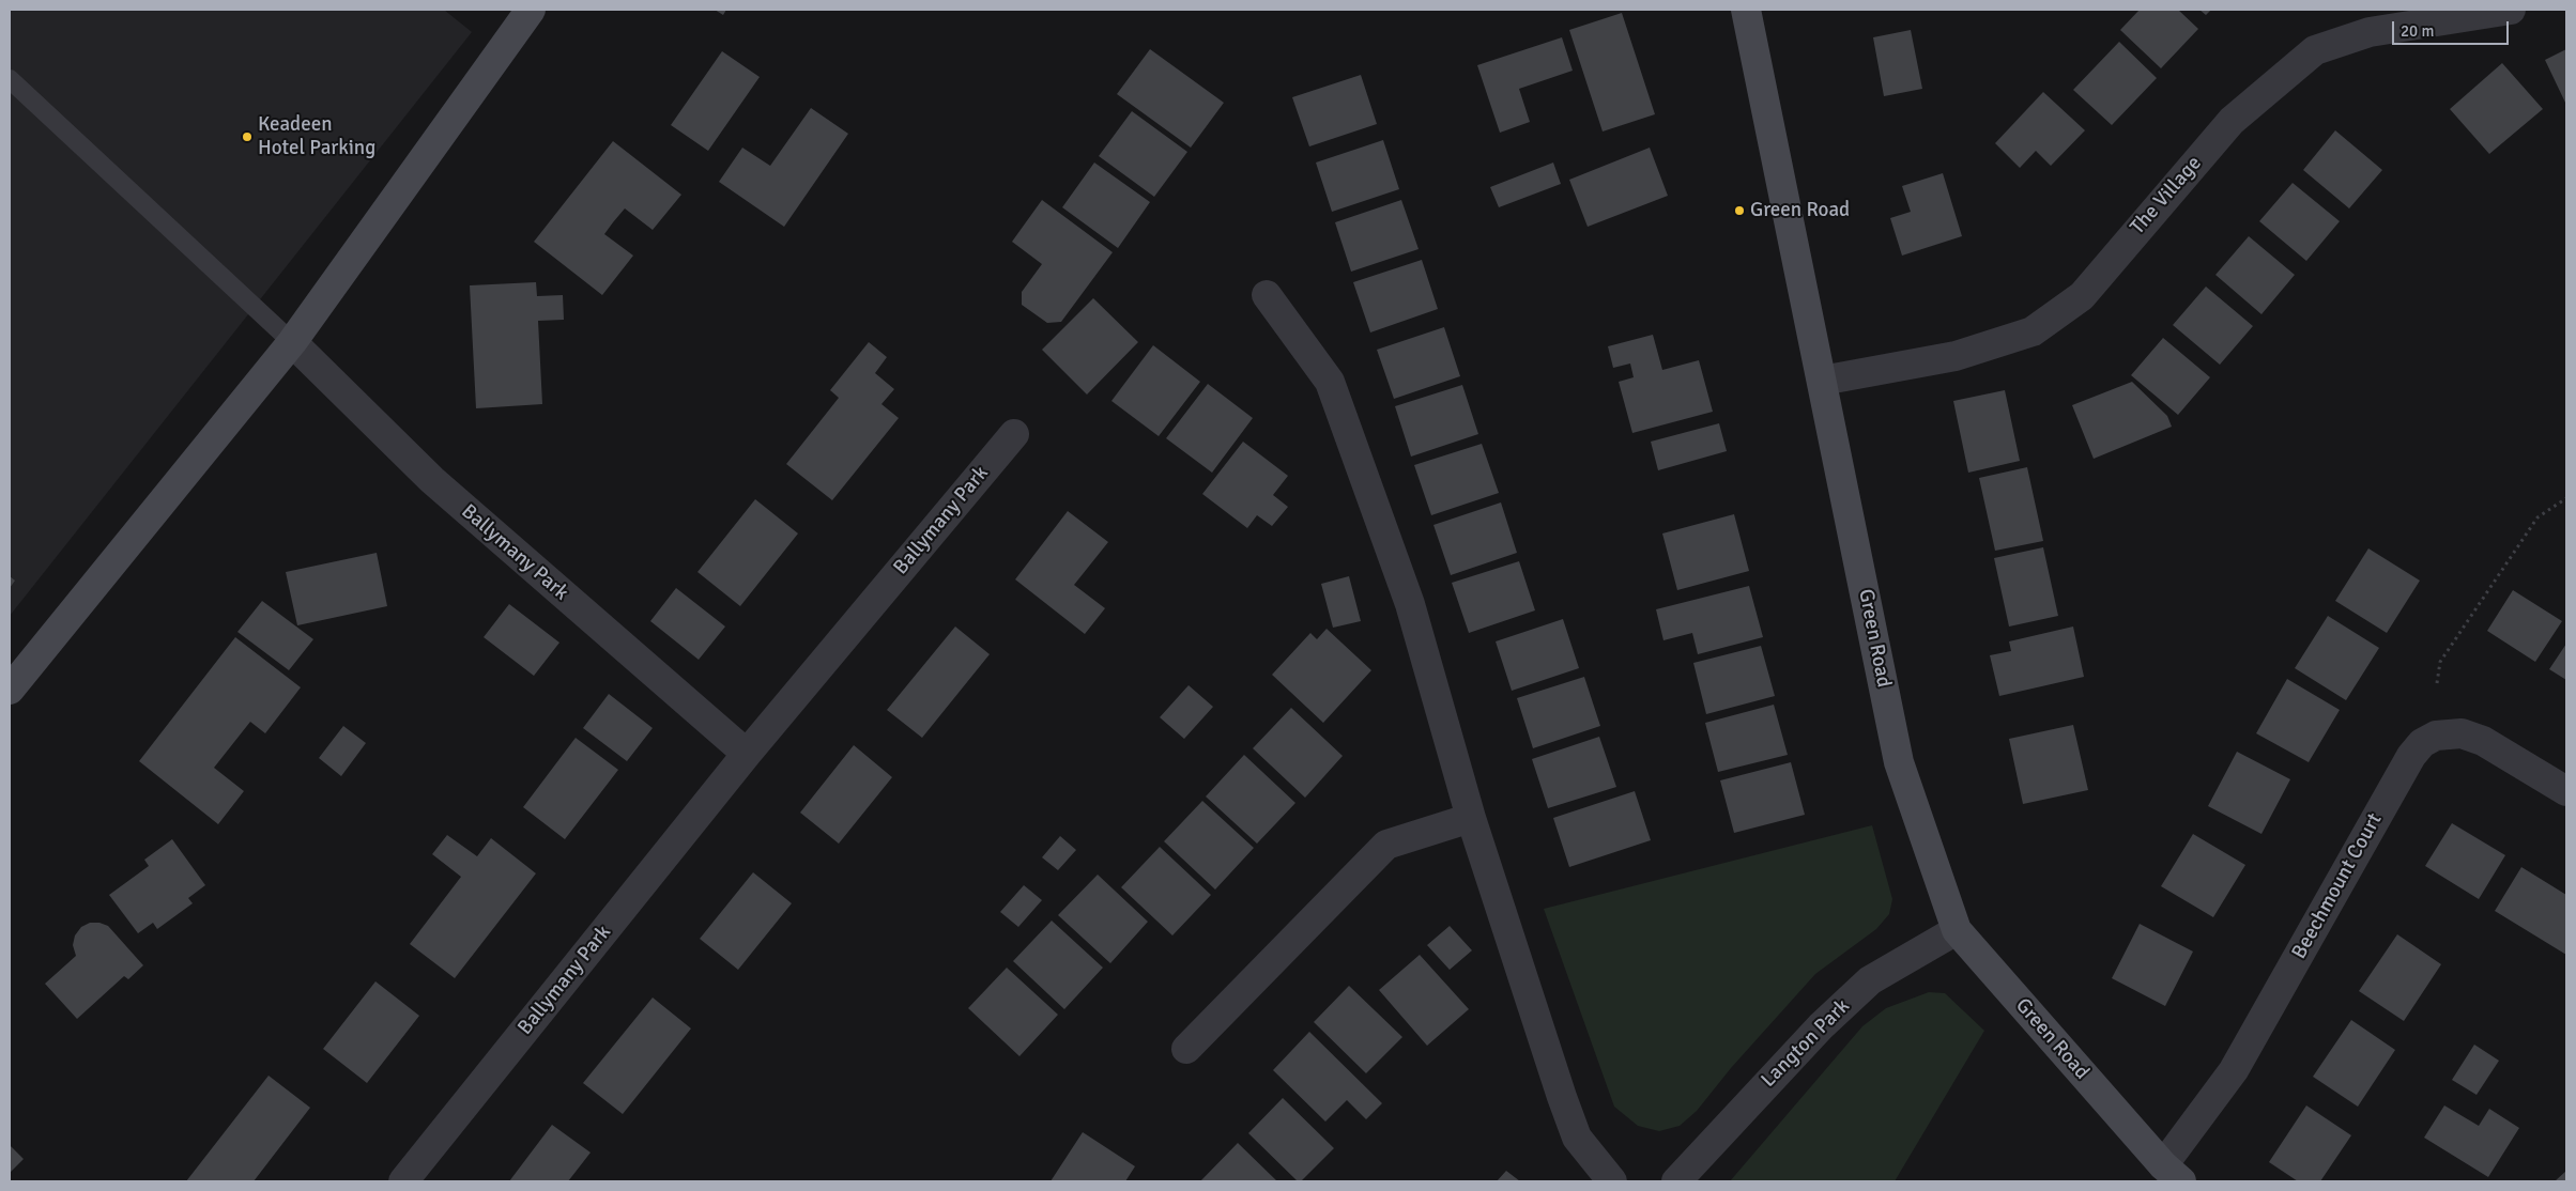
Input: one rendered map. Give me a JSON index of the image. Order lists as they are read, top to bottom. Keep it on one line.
{"streets":{"street":["The Village","Ballymany Park","Green Road","Beechmount Court","Langton Park"]},"crossings":[["The Village","Green Road"],["Green Road","Beechmount Court"],["Green Road","Langton Park"]],"places":["Keadeen Hotel Parking","Green Road"],"scale_bar":"20 m"}
